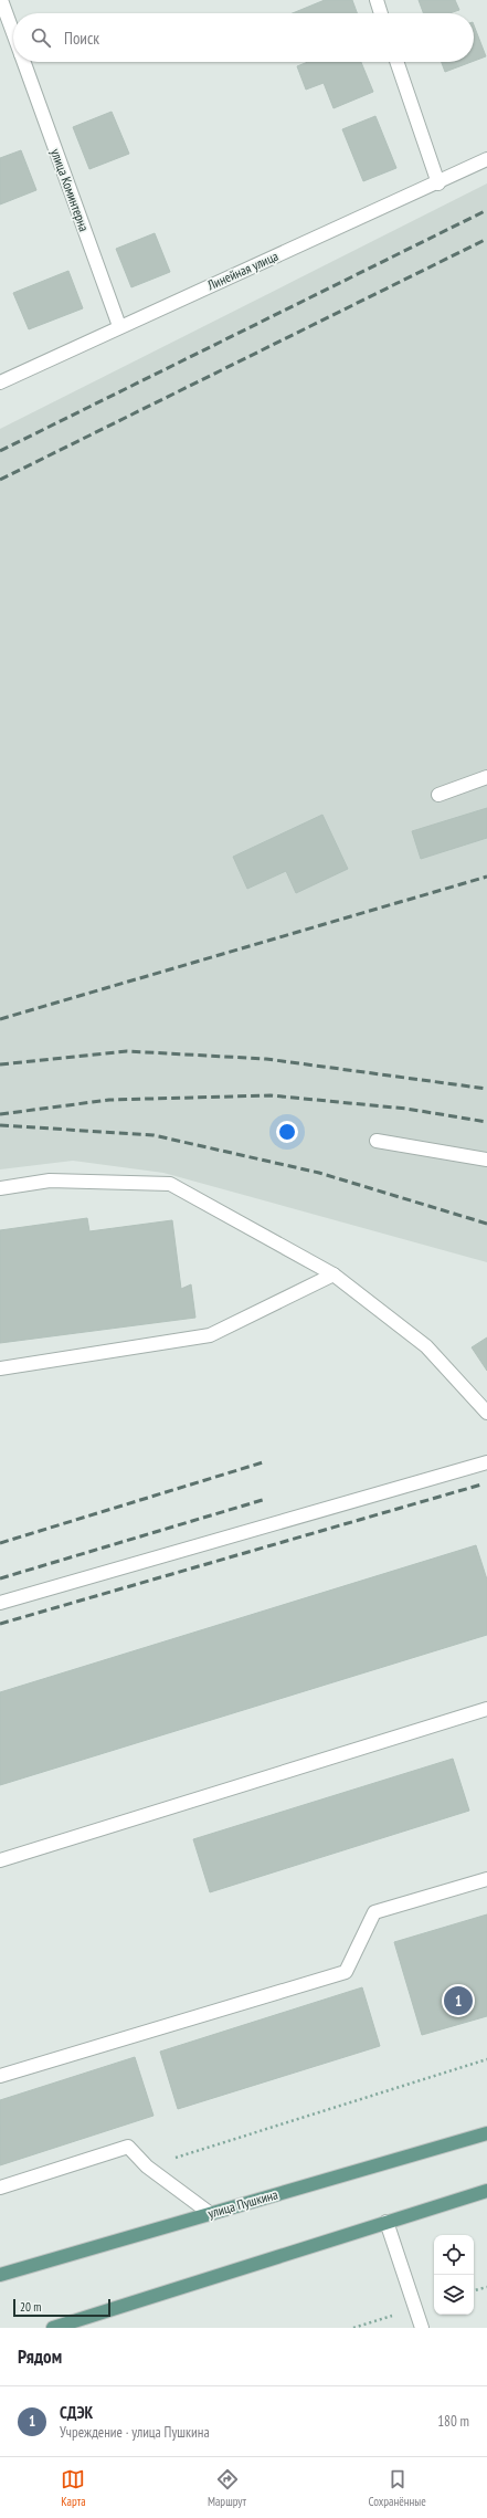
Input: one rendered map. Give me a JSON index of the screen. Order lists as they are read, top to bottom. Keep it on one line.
{"streets":{"main road":["улица Пушкина"],"street":["улица Коминтерна","Линейная улица"]},"crossings":[["улица Коминтерна","Линейная улица"]],"scale_bar":"20 m","page":{"search":"Поиск","pins":"1","scale":"20 m","heading":"Рядом","list":[{"mark":"1","name":"СДЭК","note":"Учреждение · улица Пушкина","value":"180 m"}],"nav":["Карта","Маршрут","Сохранённые"]}}
